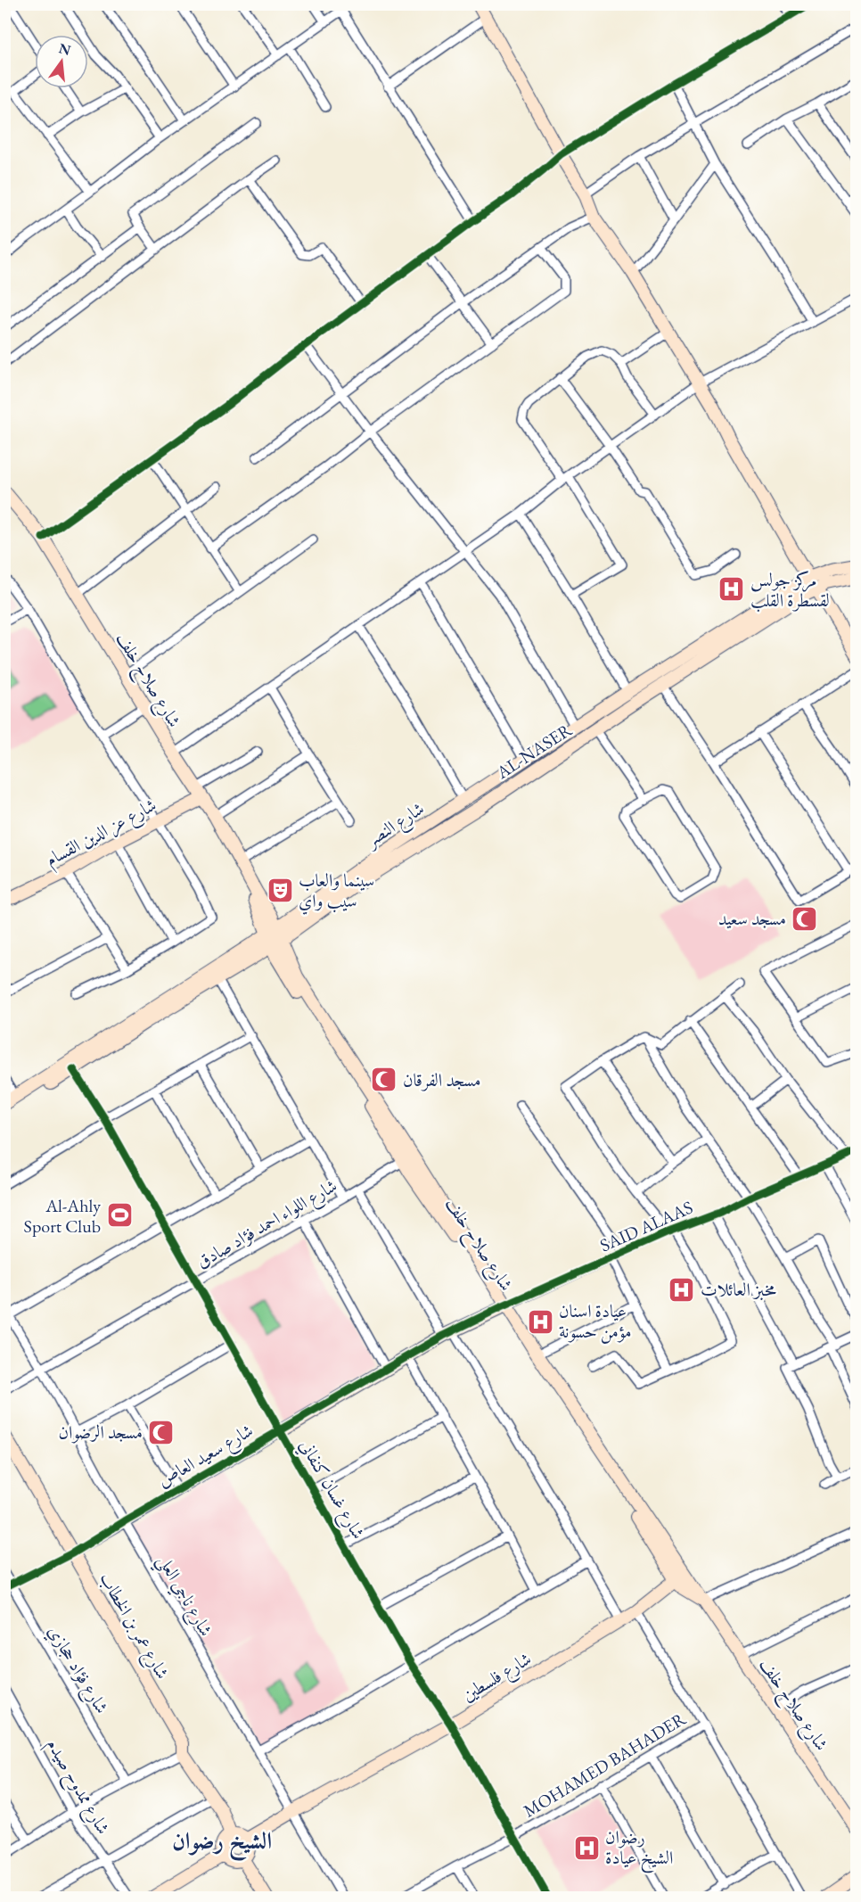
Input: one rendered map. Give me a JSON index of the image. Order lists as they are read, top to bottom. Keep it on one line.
{"streets":{"main road":["شارع صلاح خلف","AL-NASER","شارع النصر","شارع عز الدين القسام","شارع سعيد العاص","شارع عمر بن الخطاب","شارع فلسطين"],"street":["شارع اللواء احمد فؤاد صادق","SAID ALAAS","شارع غسان كنفاني","شارع ناجي العلي","شارع فؤاد حجازي","MOHAMED BAHADER","شارع ممدوح صيدم"]},"crossings":[["شارع صلاح خلف","AL-NASER"],["شارع صلاح خلف","شارع النصر"],["شارع صلاح خلف","شارع عز الدين القسام"],["شارع صلاح خلف","شارع اللواء احمد فؤاد صادق"],["شارع صلاح خلف","SAID ALAAS"],["شارع صلاح خلف","شارع سعيد العاص"],["شارع صلاح خلف","شارع فلسطين"],["AL-NASER","شارع النصر"],["شارع اللواء احمد فؤاد صادق","شارع غسان كنفاني"],["شارع اللواء احمد فؤاد صادق","شارع ناجي العلي"],["SAID ALAAS","شارع سعيد العاص"],["شارع سعيد العاص","شارع غسان كنفاني"],["شارع سعيد العاص","شارع ناجي العلي"],["شارع سعيد العاص","شارع عمر بن الخطاب"],["شارع سعيد العاص","شارع فؤاد حجازي"],["شارع غسان كنفاني","شارع فلسطين"],["شارع غسان كنفاني","MOHAMED BAHADER"],["شارع ناجي العلي","شارع فلسطين"],["شارع عمر بن الخطاب","شارع فلسطين"]],"districts":["الشيخ رضوان"],"places":{"hospital":["مركز جولس لقسطرة القلب","مخبز العائلات","عيادة اسنان مؤمن حسونة","رضوان الشيخ عيادة"],"theatre":["سينما والعاب سيب واي"],"mosque":["مسجد سعيد","مسجد الفرقان","مسجد الرضوان"],"sports":["Al-Ahly Sport Club"]},"north":"top"}
